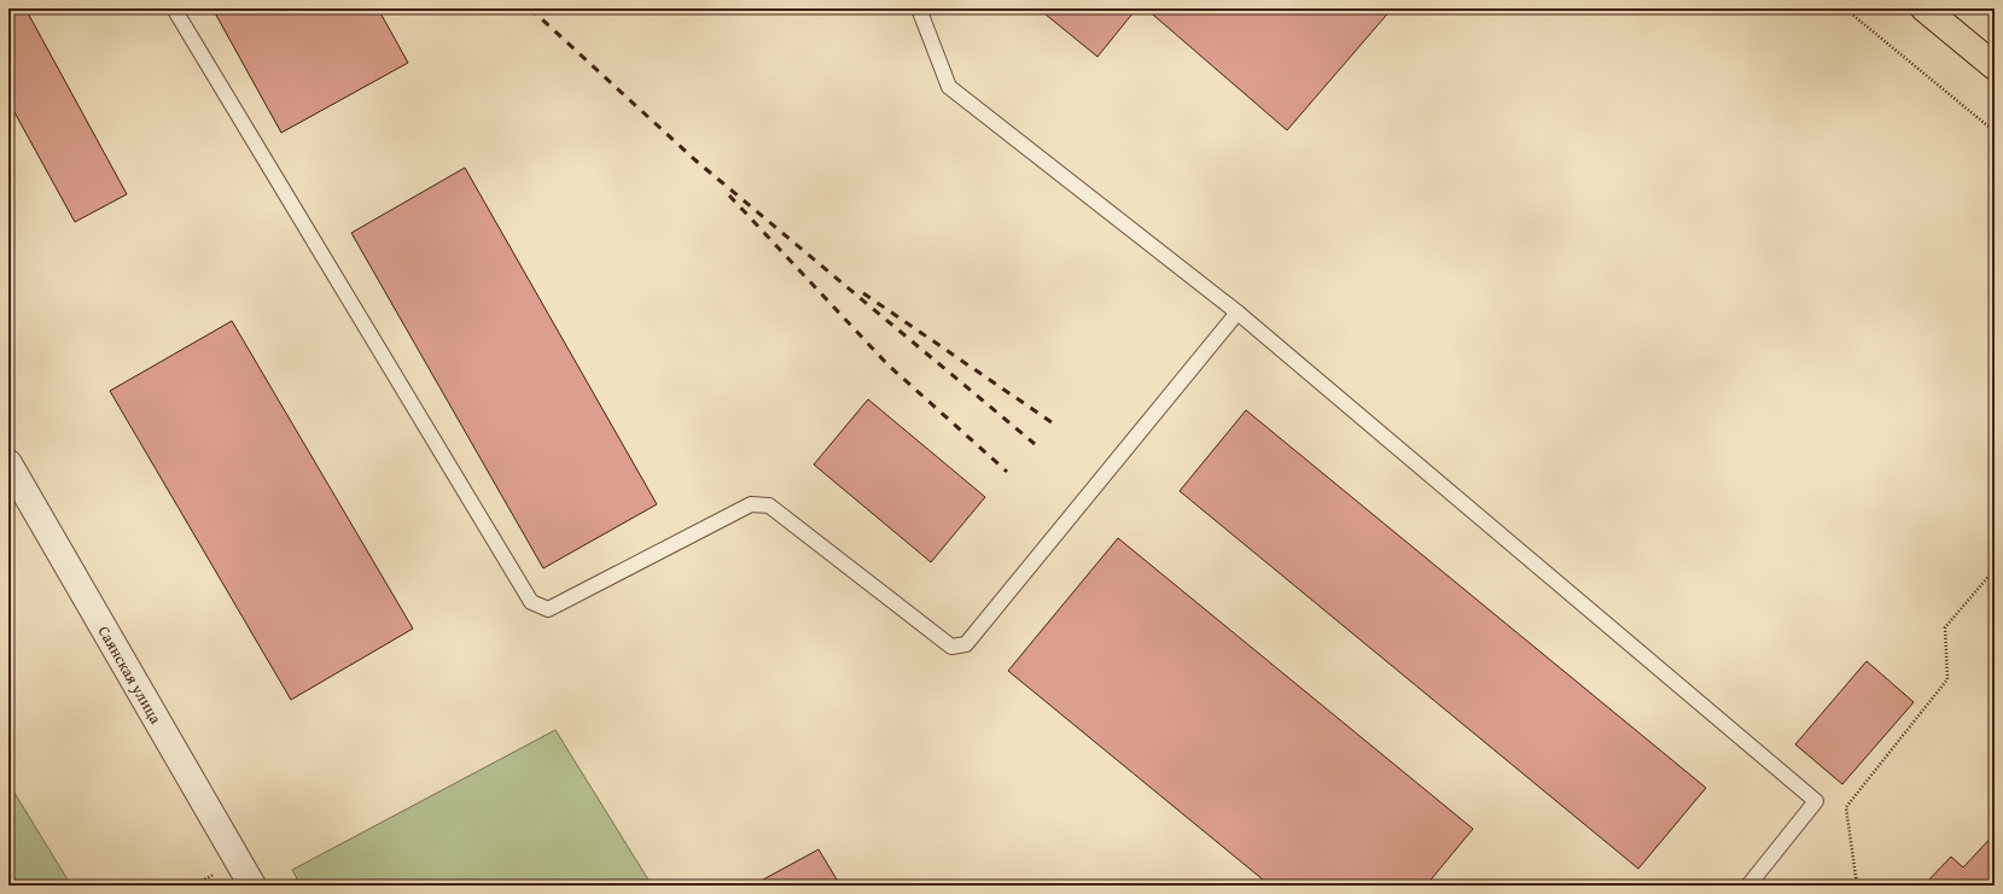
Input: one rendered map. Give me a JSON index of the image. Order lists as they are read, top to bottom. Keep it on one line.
{"streets":{"street":["Саянская улица"]}}
